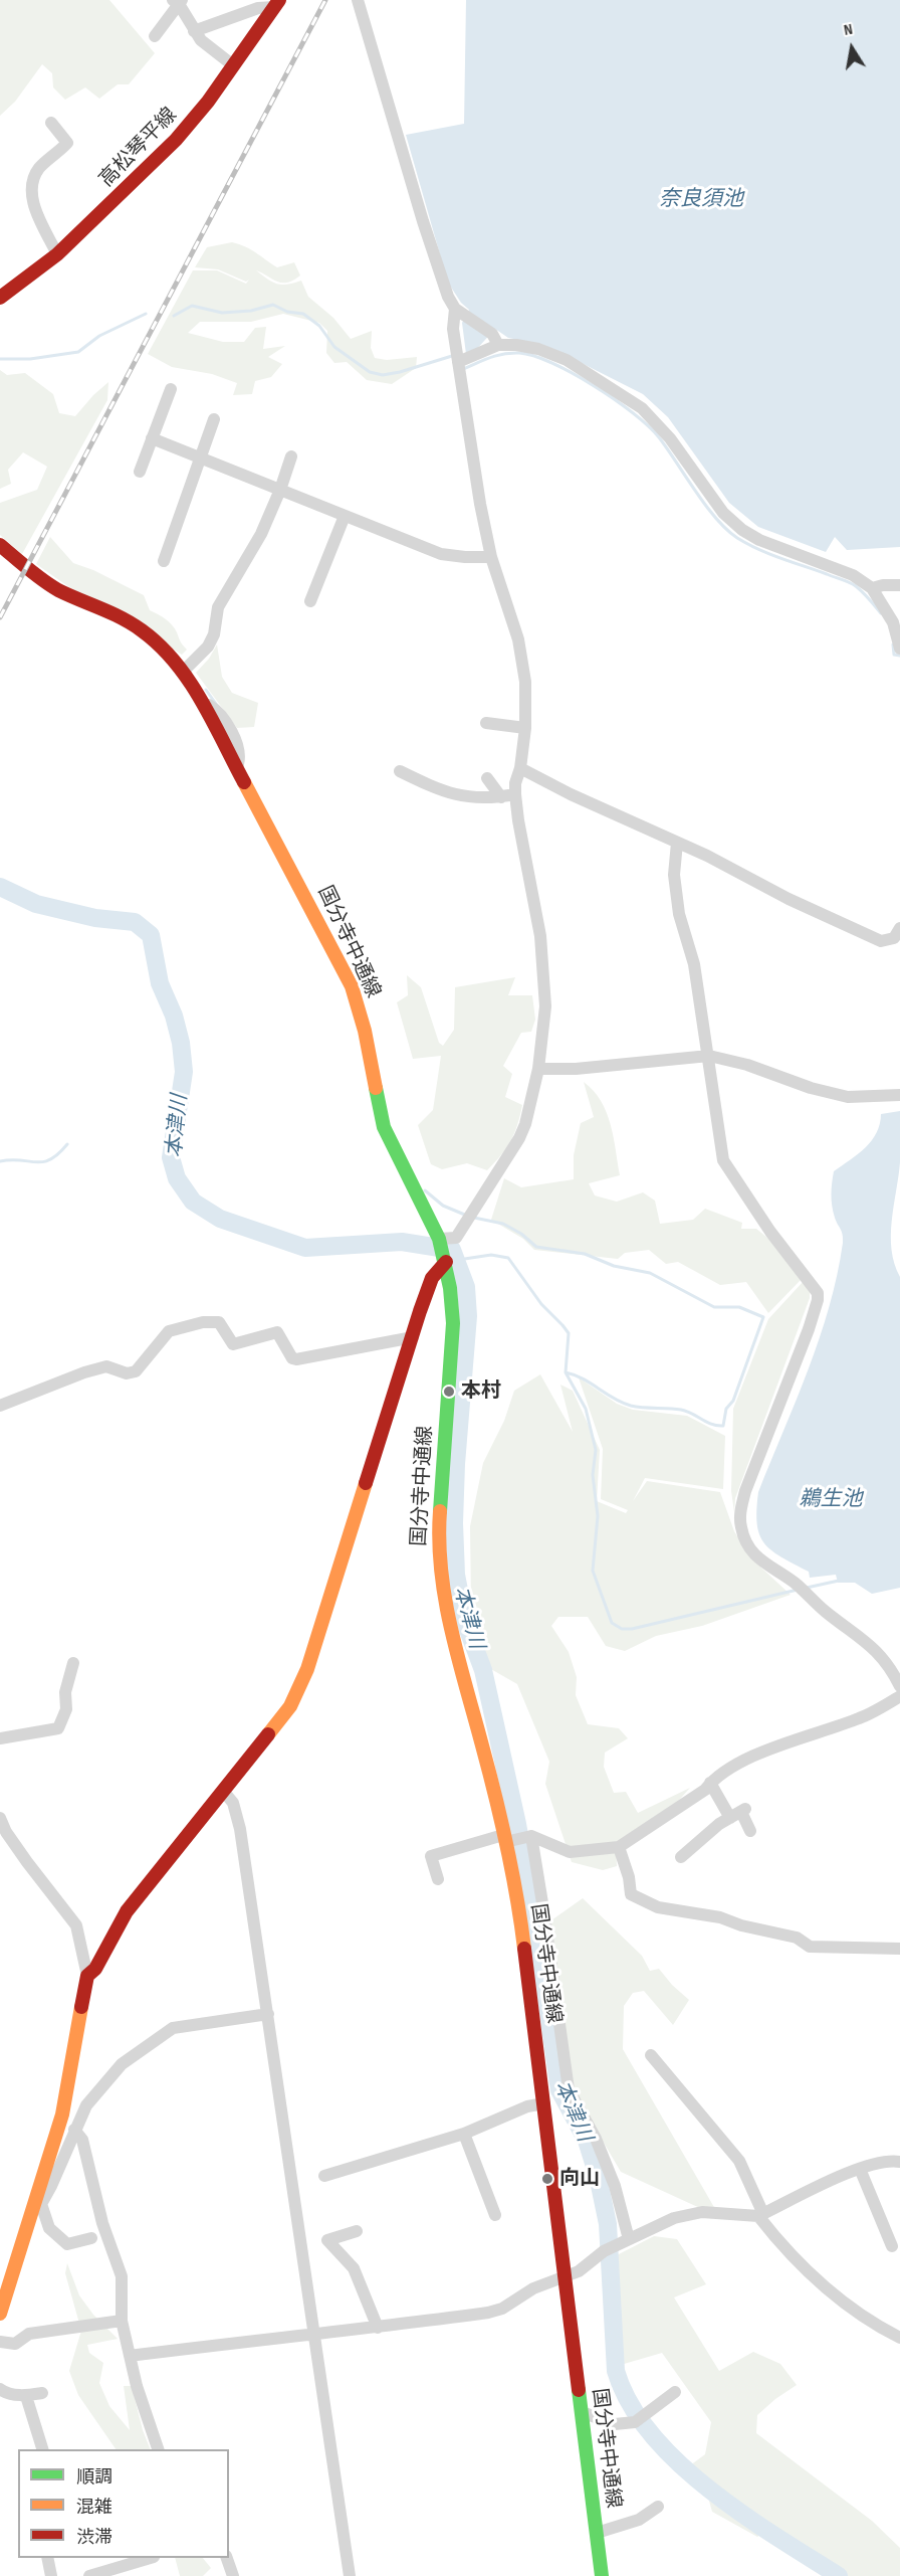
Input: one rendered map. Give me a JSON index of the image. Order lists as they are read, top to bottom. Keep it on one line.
{"streets":{"main road":["高松琴平線","国分寺中通線"]},"water":["奈良須池","本津川","鵜生池"],"places":["本村","向山"],"legend":["順調","混雑","渋滞"],"north":"top"}
